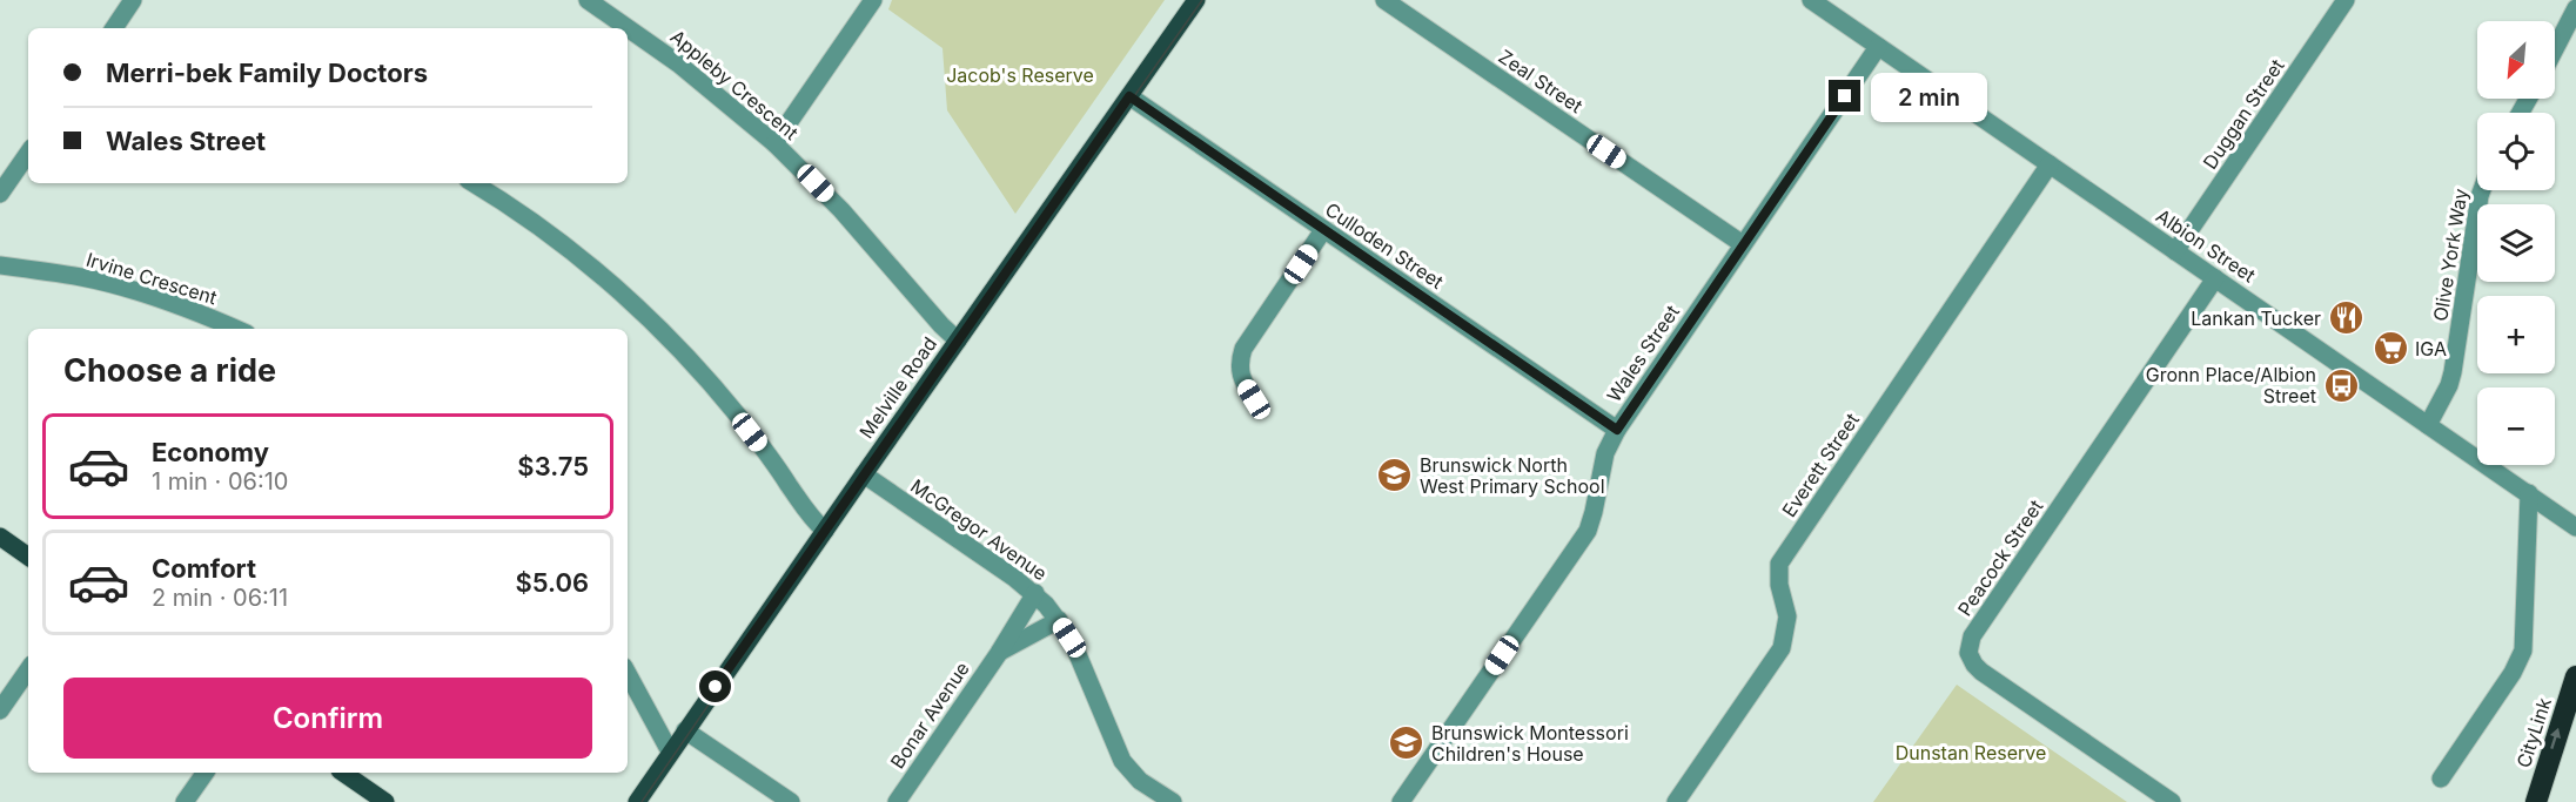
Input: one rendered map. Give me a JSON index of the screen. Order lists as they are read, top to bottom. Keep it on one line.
{"streets":{"highway":["CityLink"],"main road":["Melville Road"],"street":["Zeal Street","Appleby Crescent","Duggan Street","Culloden Street","Albion Street","Olive York Way","Irvine Crescent","Wales Street","Everett Street","McGregor Avenue","Peacock Street","Bonar Avenue"]},"crossings":[["Zeal Street","Wales Street"],["Appleby Crescent","Melville Road"],["Duggan Street","Albion Street"],["Culloden Street","Wales Street"],["Culloden Street","Melville Road"],["Albion Street","Olive York Way"],["Albion Street","Wales Street"],["Albion Street","Everett Street"],["Albion Street","Peacock Street"],["Melville Road","McGregor Avenue"],["McGregor Avenue","Bonar Avenue"]],"one_way":["CityLink"],"parks":["Jacob's Reserve","Dunstan Reserve"],"places":{"restaurant":["Lankan Tucker"],"supermarket":["IGA"],"bus stop":["Gronn Place/Albion Street"],"school or university":["Brunswick North West Primary School","Brunswick Montessori Children's House"]},"north":"bottom left","page":{"map_buttons":["+","−"],"banner":["Merri-bek Family Doctors","Wales Street"],"bubble":"2 min","heading":"Choose a ride","list":[{"name":"Economy","note":"1 min · 06:10","value":"$3.75"},{"name":"Comfort","note":"2 min · 06:11","value":"$5.06"}],"buttons":"Confirm"}}
